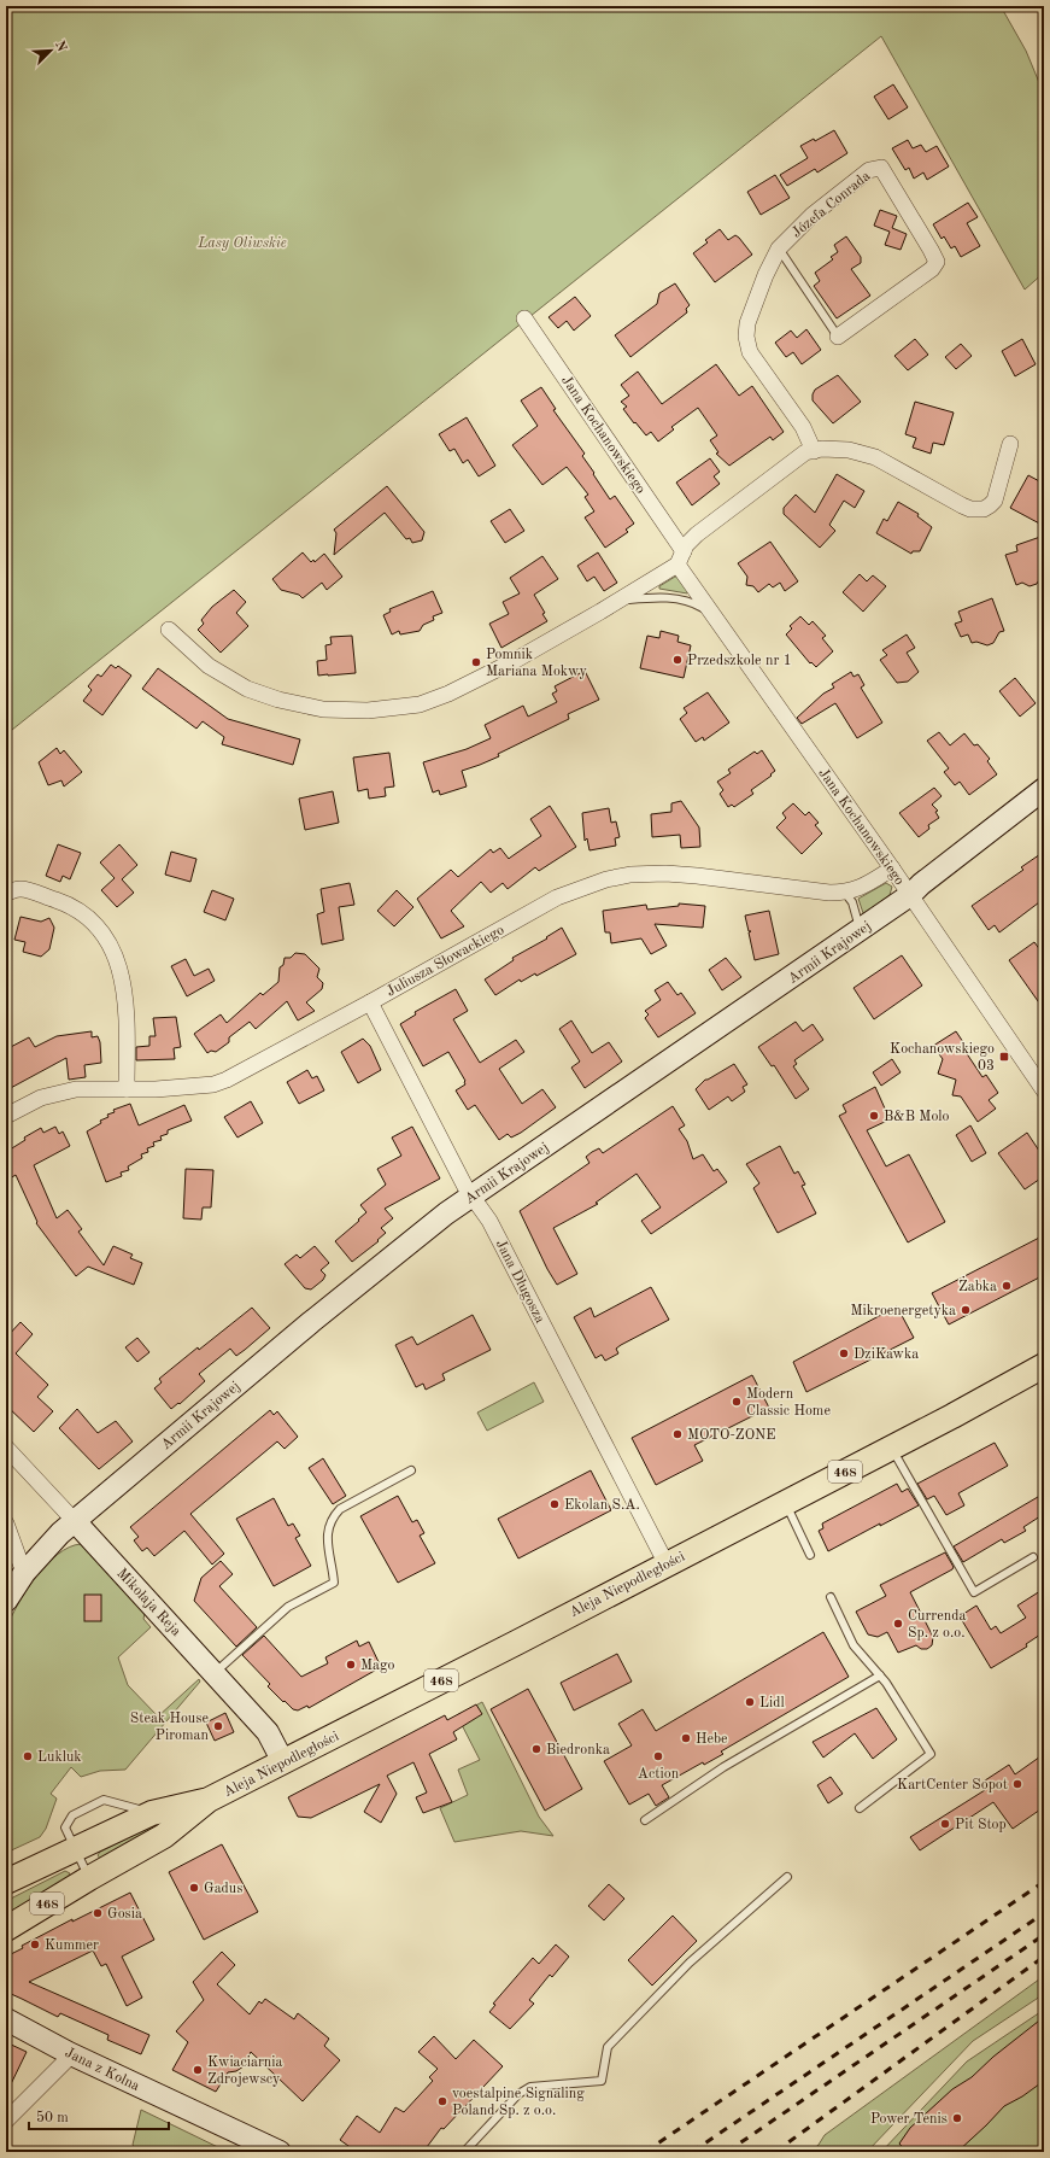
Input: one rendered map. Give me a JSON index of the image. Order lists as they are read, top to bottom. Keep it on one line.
{"streets":{"main road":["468","Aleja Niepodległości"],"street":["Józefa Conrada","Jana Kochanowskiego","Armii Krajowej","Juliusza Słowackiego","Jana Długosza","Mikołaja Reja","Jana z Kolna"]},"crossings":[["Jana Kochanowskiego","Armii Krajowej"],["Jana Kochanowskiego","Juliusza Słowackiego"],["Armii Krajowej","Jana Długosza"],["Armii Krajowej","Mikołaja Reja"],["Juliusza Słowackiego","Jana Długosza"],["Jana Długosza","Aleja Niepodległości"],["Aleja Niepodległości","Mikołaja Reja"]],"parks":["Lasy Oliwskie"],"places":{"other":["Przedszkole nr 1","Pomnik Mariana Mokwy","B&B Molo","Żabka","Mikroenergetyka","DziKawka","Modern Classic Home","MOTO-ZONE","Ekolan S.A.","Currenda Sp. z o.o.","Mago","Lidl","Steak House Piroman","Hebe","Biedronka","Lukluk","Action","KartCenter Sopot","Pit Stop","Gadus","Gosia","Kummer","Kwiaciarnia Zdrojewscy","voestalpine Signaling Poland Sp. z o.o.","Power Tenis"],"transit":["Kochanowskiego 03"]},"scale_bar":"50 m","north":"top right"}
